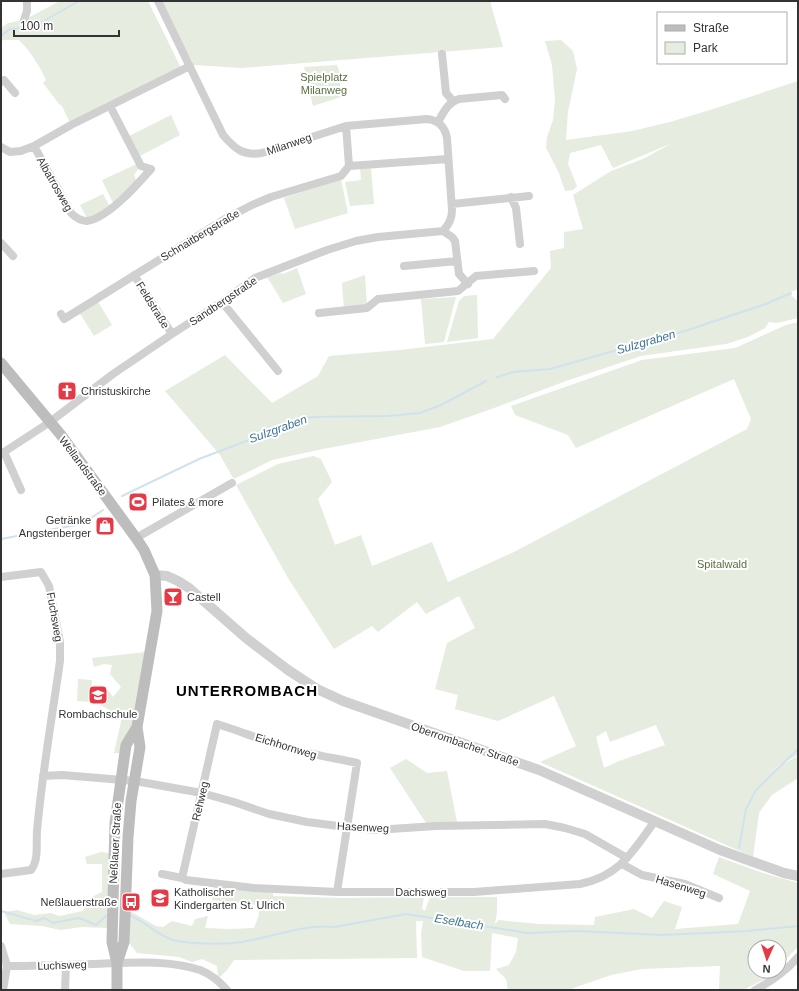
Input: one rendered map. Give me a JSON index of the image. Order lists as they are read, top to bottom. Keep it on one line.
{"streets":{"main road":["Wellandstraße","Neßlauer Straße"],"street":["Milanweg","Albatrosweg","Schnaitbergstraße","Sandbergstraße","Feldstraße","Fuchsweg","Oberrombacher Straße","Eichhornweg","Rehweg","Hasenweg","Dachsweg","Luchsweg"]},"crossings":[["Milanweg","Albatrosweg"],["Schnaitbergstraße","Feldstraße"],["Sandbergstraße","Feldstraße"],["Sandbergstraße","Wellandstraße"],["Wellandstraße","Oberrombacher Straße"],["Wellandstraße","Neßlauer Straße"],["Oberrombacher Straße","Neßlauer Straße"],["Oberrombacher Straße","Dachsweg"],["Eichhornweg","Rehweg"],["Eichhornweg","Hasenweg"],["Rehweg","Hasenweg"],["Rehweg","Dachsweg"],["Hasenweg","Neßlauer Straße"],["Hasenweg","Dachsweg"],["Neßlauer Straße","Luchsweg"]],"districts":["UNTERROMBACH"],"water":["Sulzgraben","Eselbach"],"parks":["Spielplatz Milanweg","Spitalwald"],"places":{"church":["Christuskirche"],"sports":["Pilates & more"],"shop":["Getränke Angstenberger"],"bar":["Castell"],"school or university":["Rombachschule","Katholischer Kindergarten St. Ulrich"],"bus stop":["Neßlauerstraße"]},"legend":["Straße","Park"],"scale_bar":"100 m","north":"bottom"}
